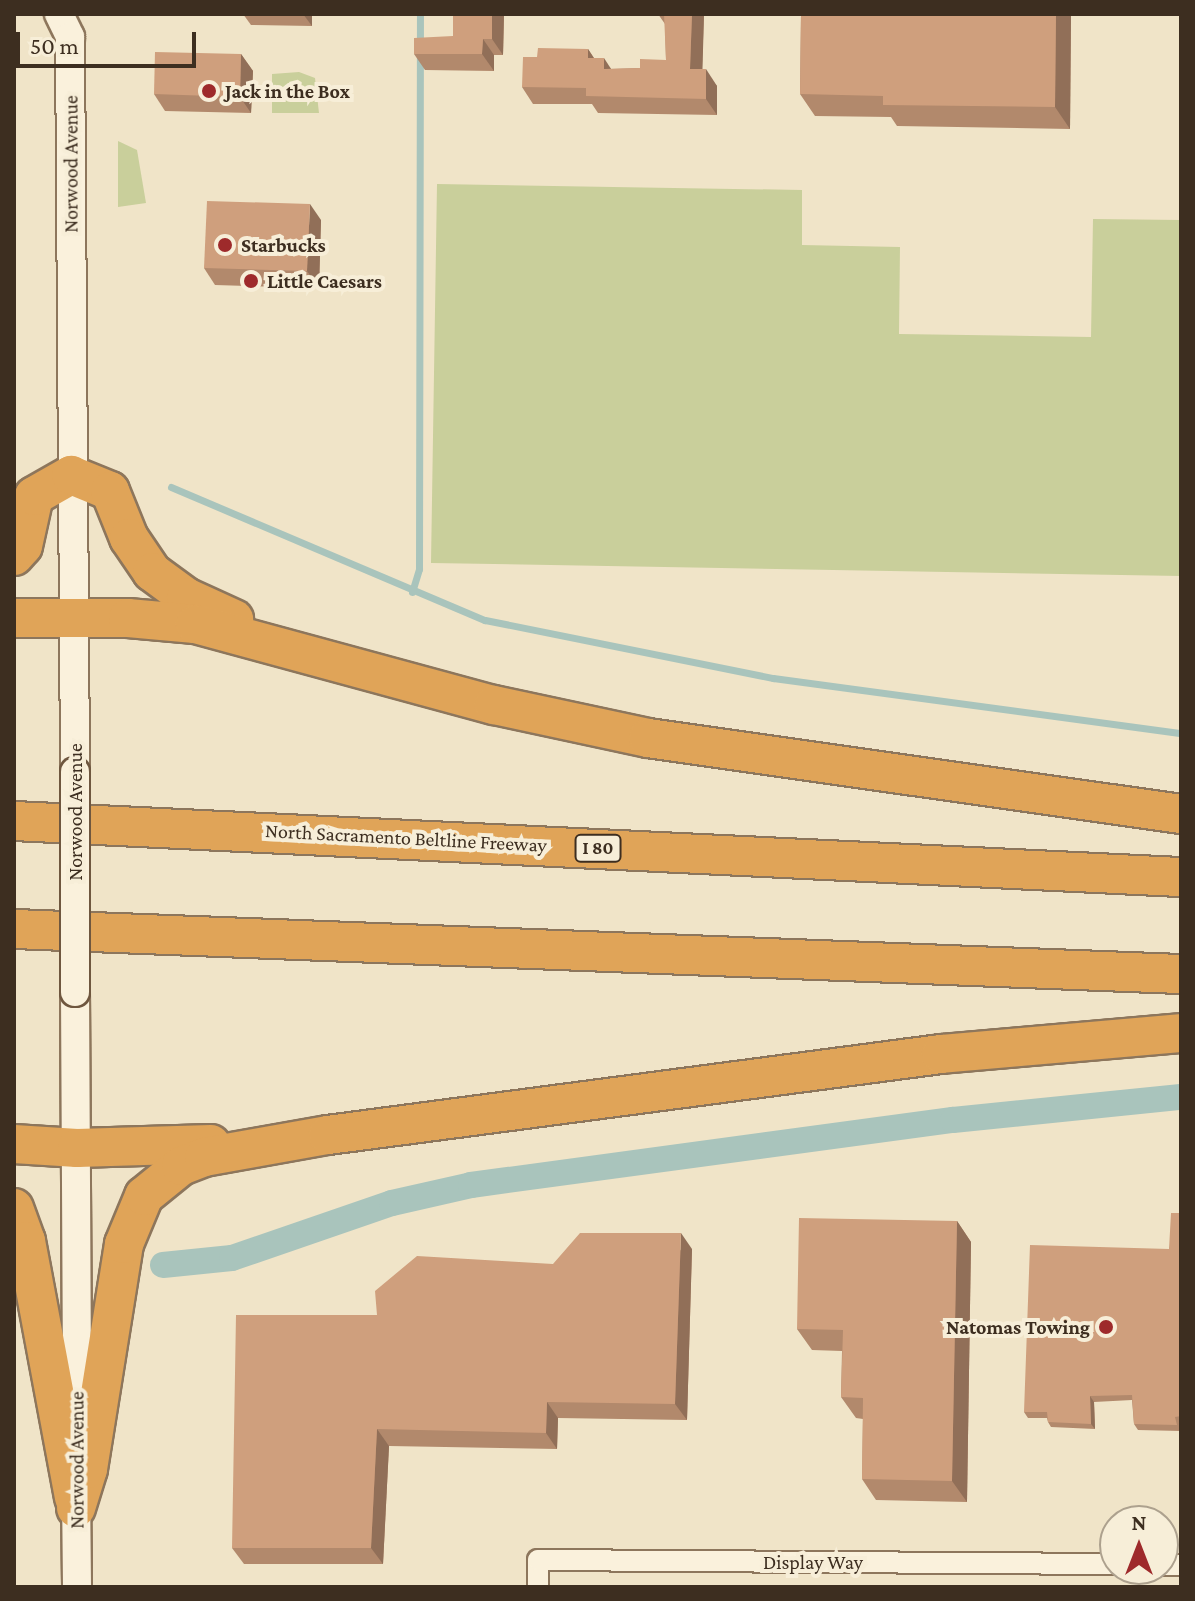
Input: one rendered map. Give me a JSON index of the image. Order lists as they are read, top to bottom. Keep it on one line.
{"streets":{"highway":["North Sacramento Beltline Freeway","I 80"],"main road":["Norwood Avenue"],"street":["Display Way"]},"places":["Jack in the Box","Starbucks","Little Caesars","Natomas Towing"],"scale_bar":"50 m","north":"top"}
